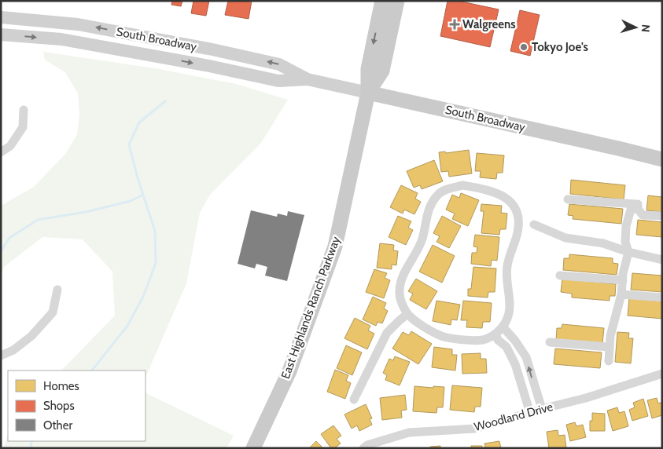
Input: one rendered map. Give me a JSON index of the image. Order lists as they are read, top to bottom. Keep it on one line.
{"streets":{"main road":["South Broadway","East Highlands Ranch Parkway"],"street":["Woodland Drive"]},"crossings":[["South Broadway","East Highlands Ranch Parkway"]],"places":{"health":["Walgreens"],"other":["Tokyo Joe's"]},"legend":["Homes","Shops","Other"],"north":"right"}
